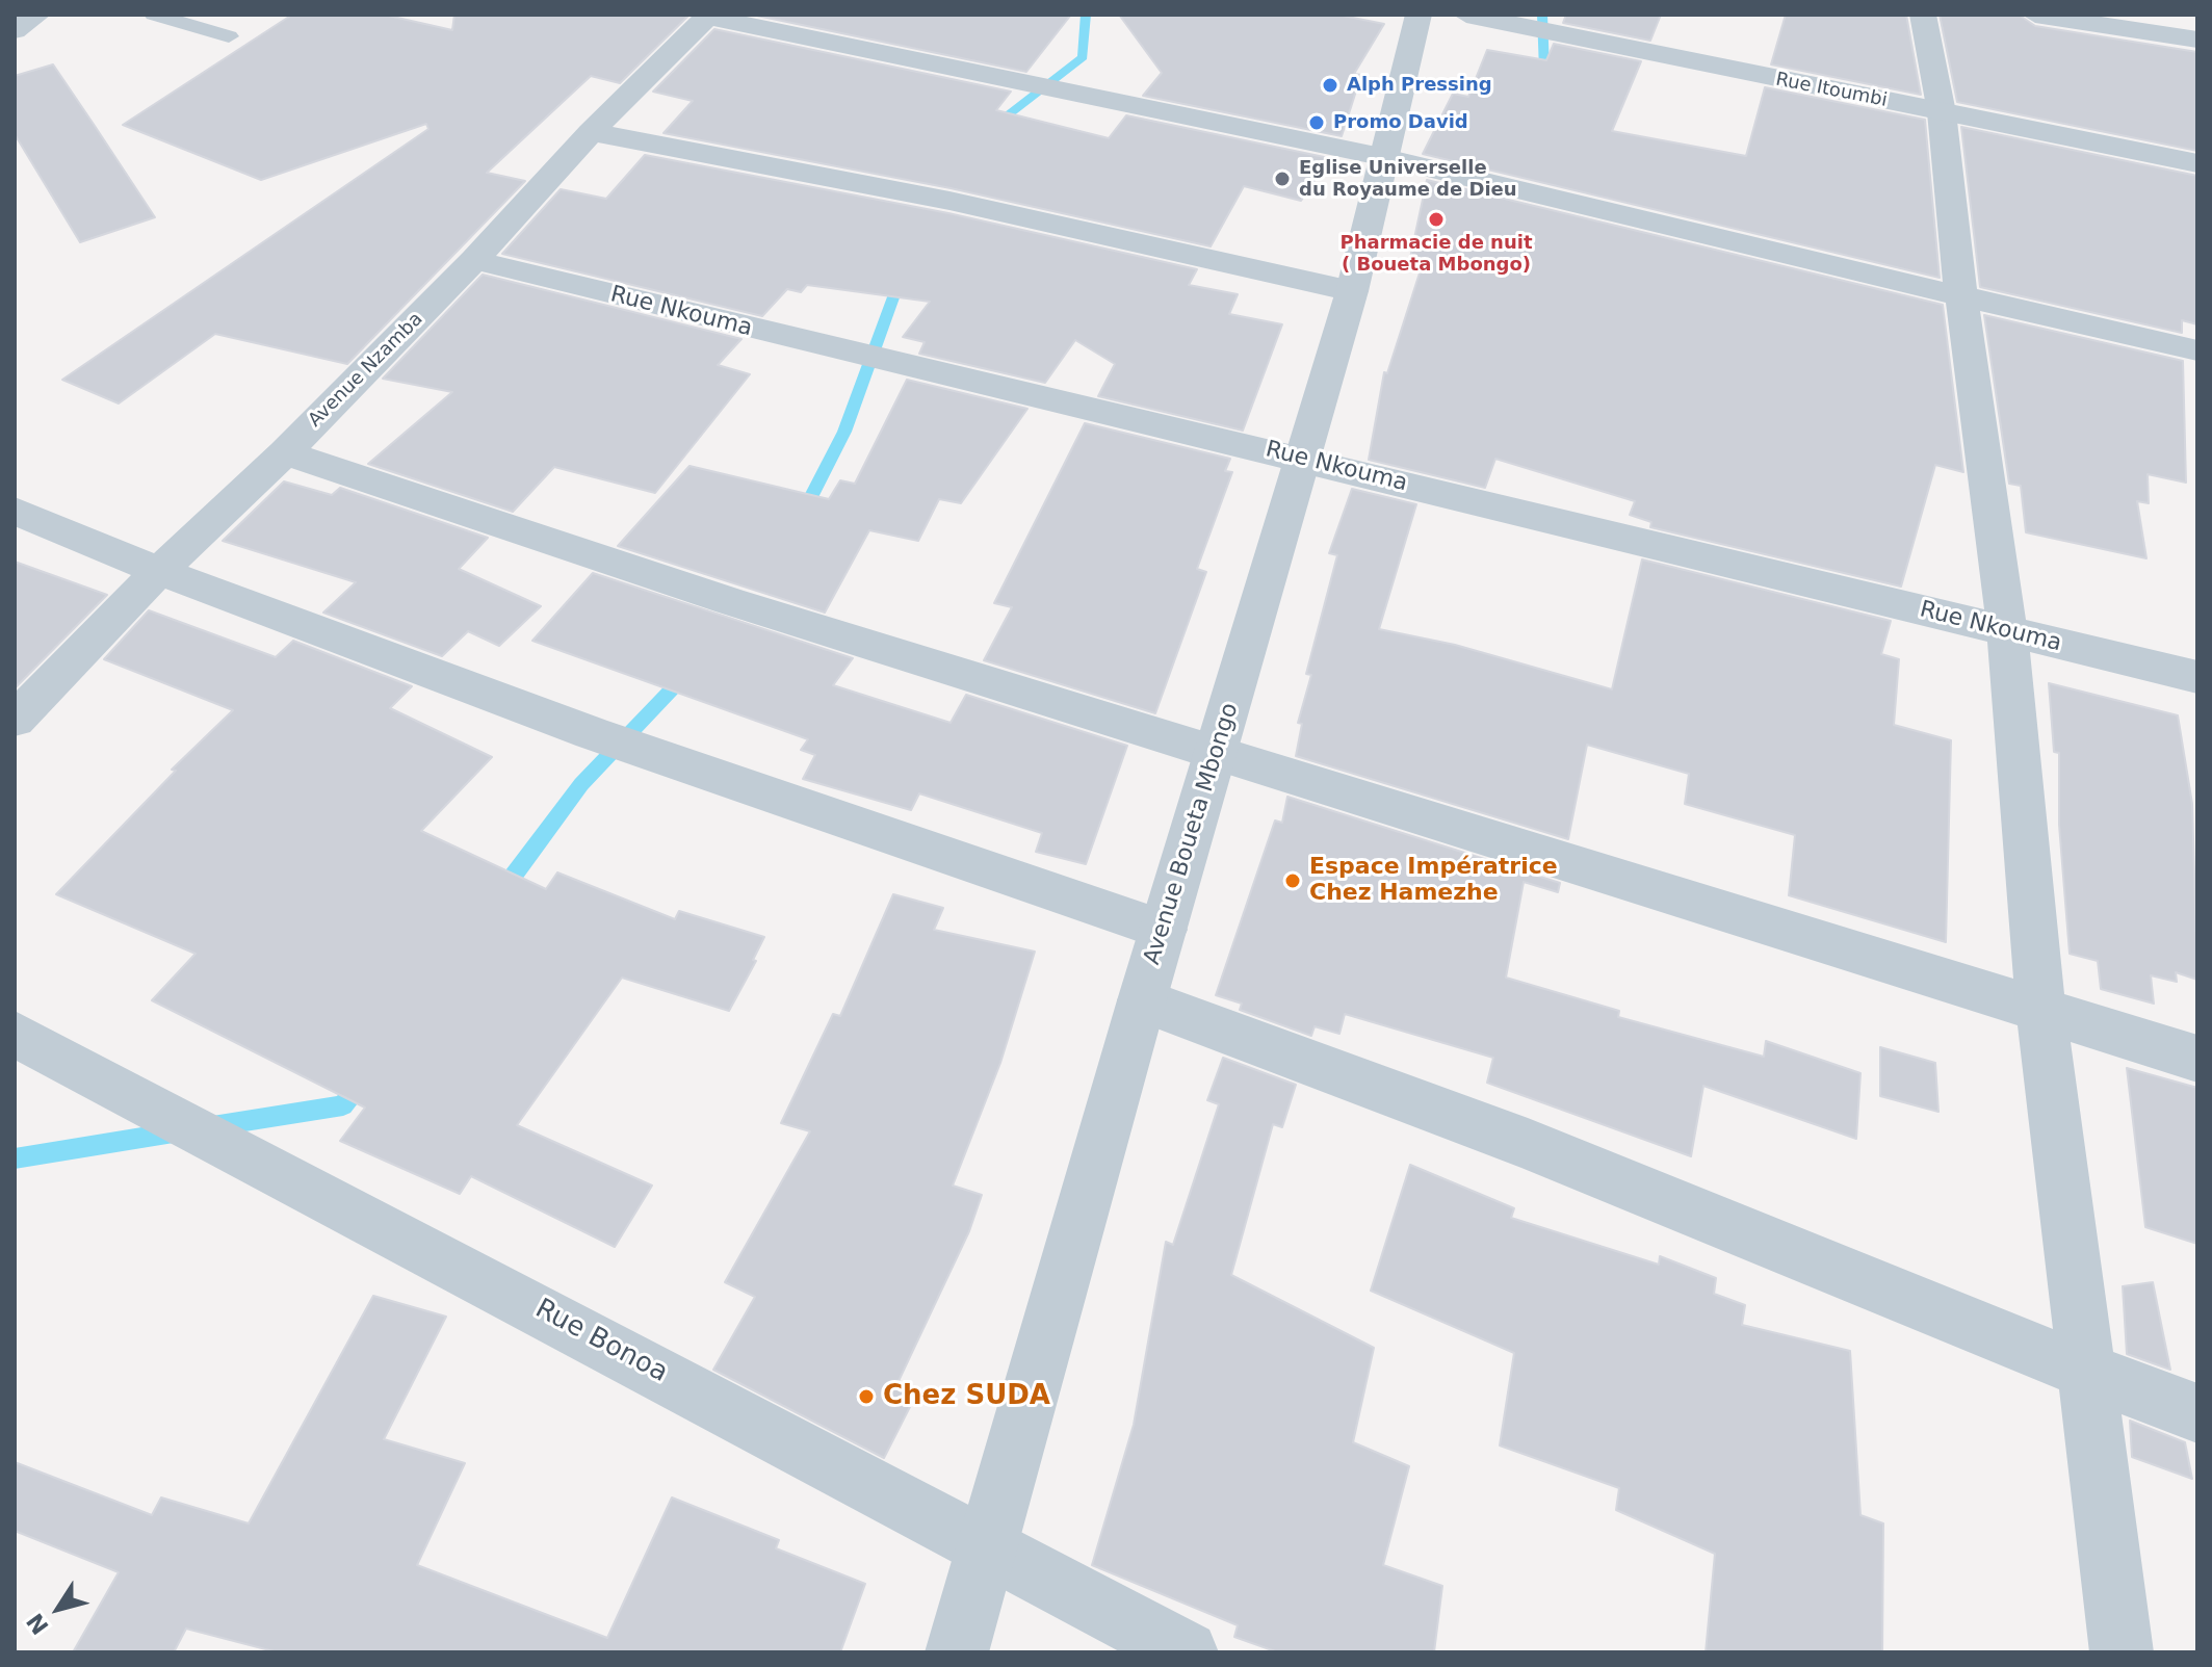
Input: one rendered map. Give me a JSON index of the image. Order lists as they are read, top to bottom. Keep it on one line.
{"streets":{"street":["Rue Itoumbi","Rue Nkouma","Avenue Nzamba","Avenue Boueta Mbongo","Rue Bonoa"]},"crossings":[["Rue Nkouma","Avenue Nzamba"],["Rue Nkouma","Avenue Boueta Mbongo"],["Avenue Boueta Mbongo","Rue Bonoa"]],"places":["Alph Pressing","Promo David","Eglise Universelle du Royaume de Dieu","Pharmacie de nuit ( Boueta Mbongo)","Espace Impératrice Chez Hamezhe","Chez SUDA"],"north":"bottom left"}
